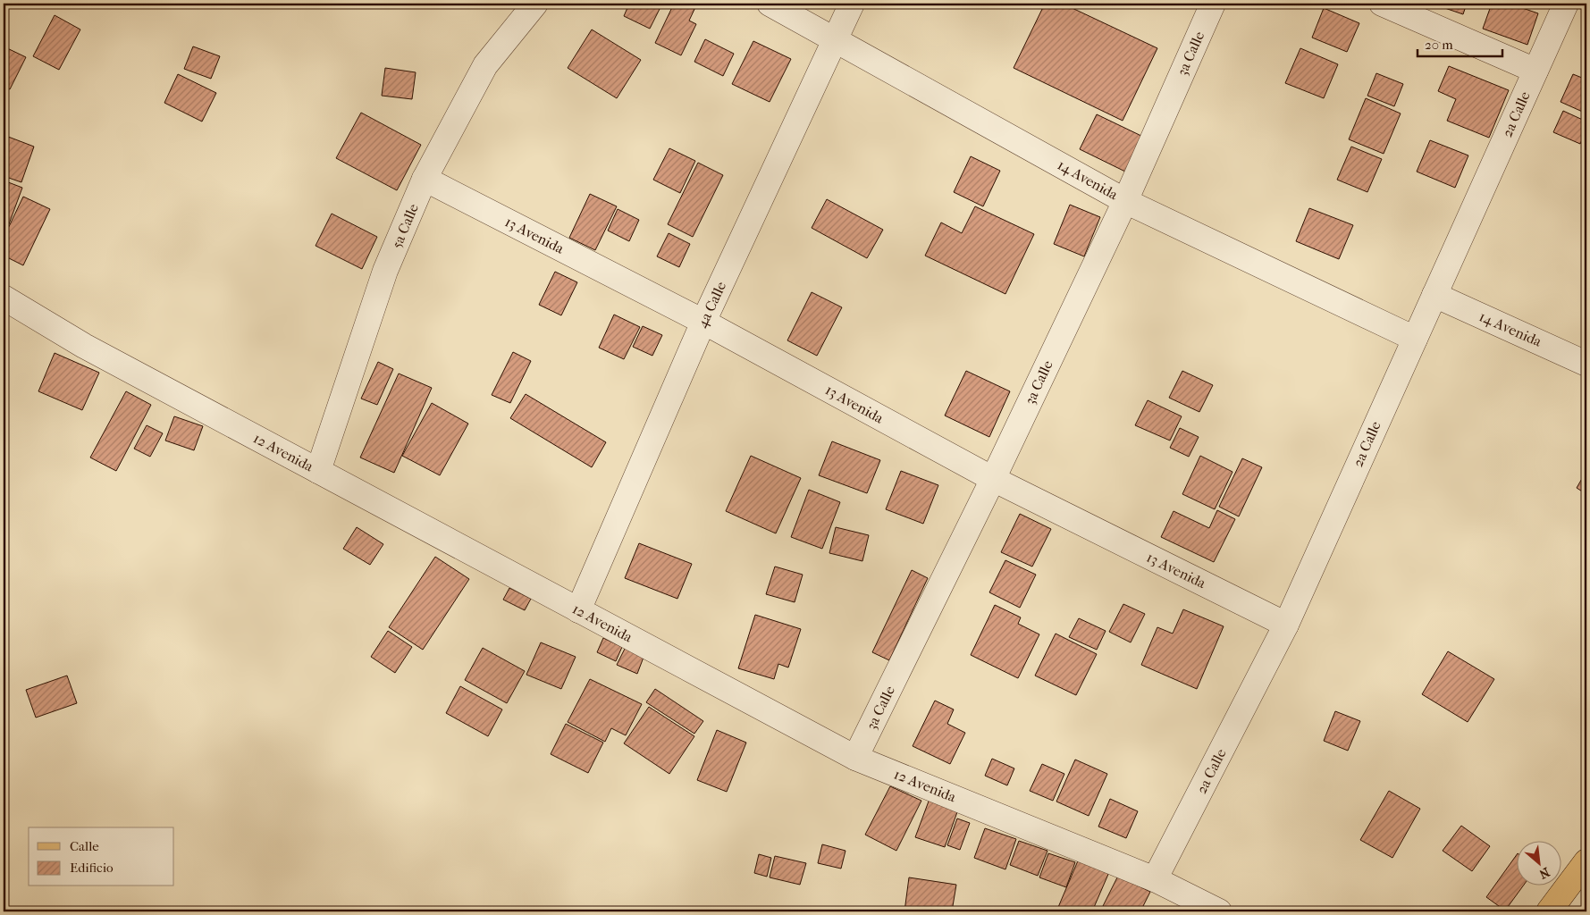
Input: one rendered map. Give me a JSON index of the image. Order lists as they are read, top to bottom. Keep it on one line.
{"streets":{"street":["3a Calle","2a Calle","14 Avenida","5a Calle","13 Avenida","4a Calle","12 Avenida"]},"crossings":[["3a Calle","14 Avenida"],["3a Calle","13 Avenida"],["3a Calle","12 Avenida"],["2a Calle","14 Avenida"],["2a Calle","13 Avenida"],["2a Calle","12 Avenida"],["14 Avenida","4a Calle"],["5a Calle","13 Avenida"],["5a Calle","12 Avenida"],["13 Avenida","4a Calle"],["4a Calle","12 Avenida"]],"legend":["Calle","Edificio"],"scale_bar":"20 m","north":"bottom right"}
